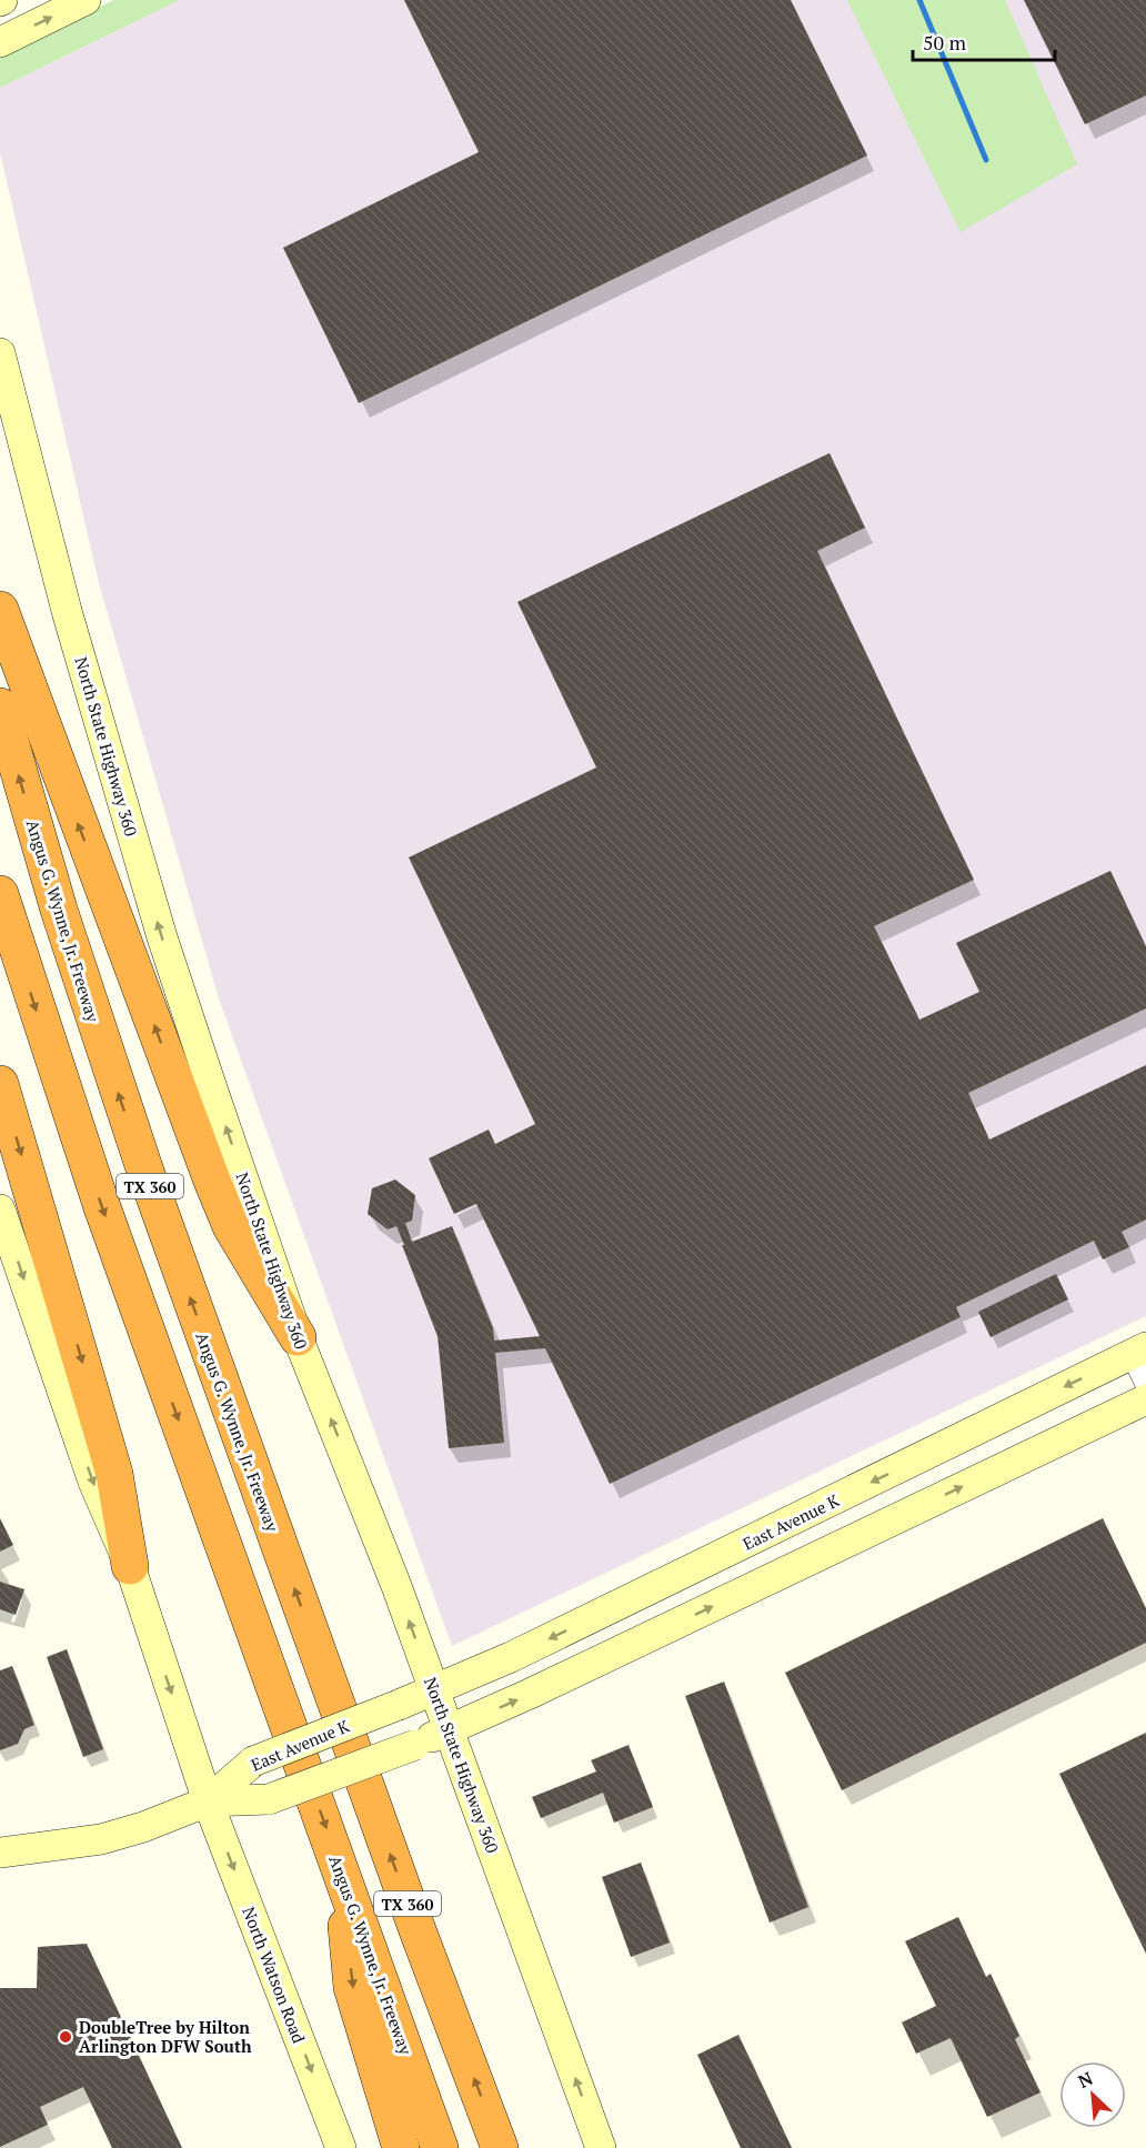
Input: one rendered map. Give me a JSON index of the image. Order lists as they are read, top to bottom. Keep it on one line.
{"streets":{"highway":["Angus G. Wynne, Jr. Freeway","TX 360"],"main road":["North State Highway 360","East Avenue K","North Watson Road"]},"crossings":[["North State Highway 360","East Avenue K"],["East Avenue K","North Watson Road"]],"one_way":["North Watson Road"],"places":["DoubleTree by Hilton Arlington DFW South"],"scale_bar":"50 m","north":"top left"}
